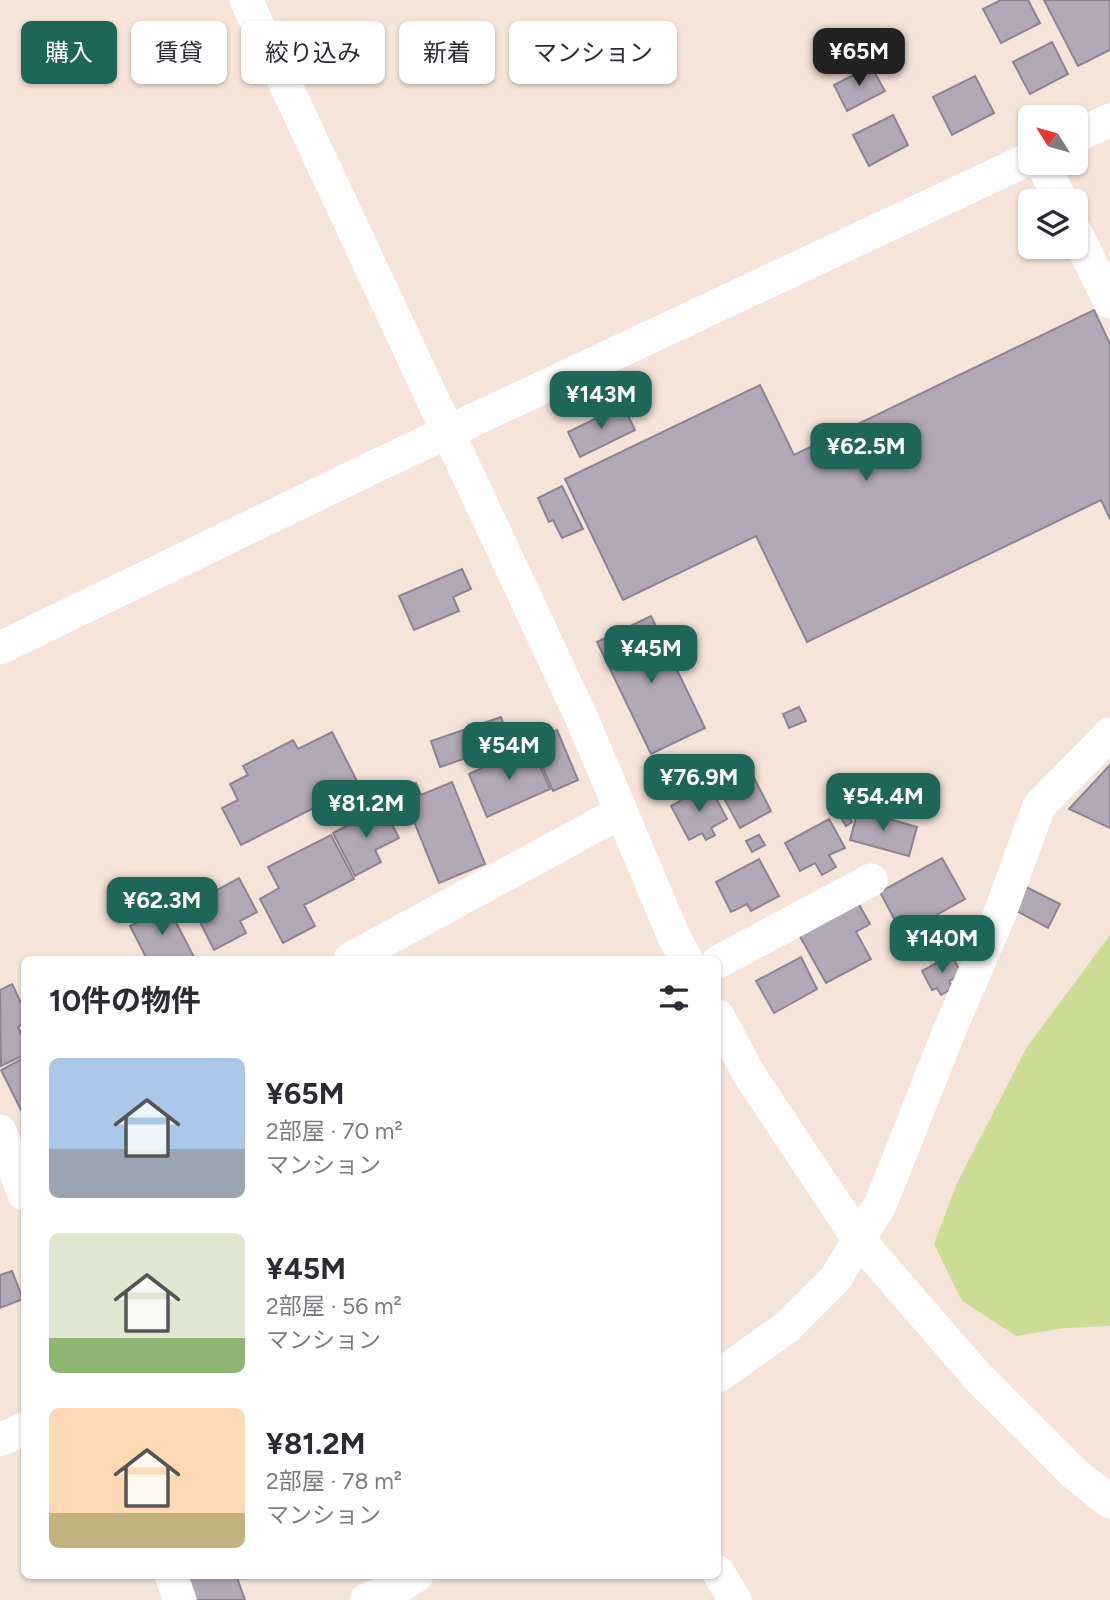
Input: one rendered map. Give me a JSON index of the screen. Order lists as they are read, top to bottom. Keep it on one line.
{"north":"top left","page":{"chip":["購入","賃貸","絞り込み","新着","マンション"],"price":["¥65M","¥143M","¥62.5M","¥45M","¥54M","¥76.9M","¥54.4M","¥81.2M","¥62.3M","¥140M"],"heading":"10件の物件","list":[{"name":"¥65M","note":"2部屋 · 70 m² · マンション"},{"name":"¥45M","note":"2部屋 · 56 m² · マンション"},{"name":"¥81.2M","note":"2部屋 · 78 m² · マンション"}]}}
